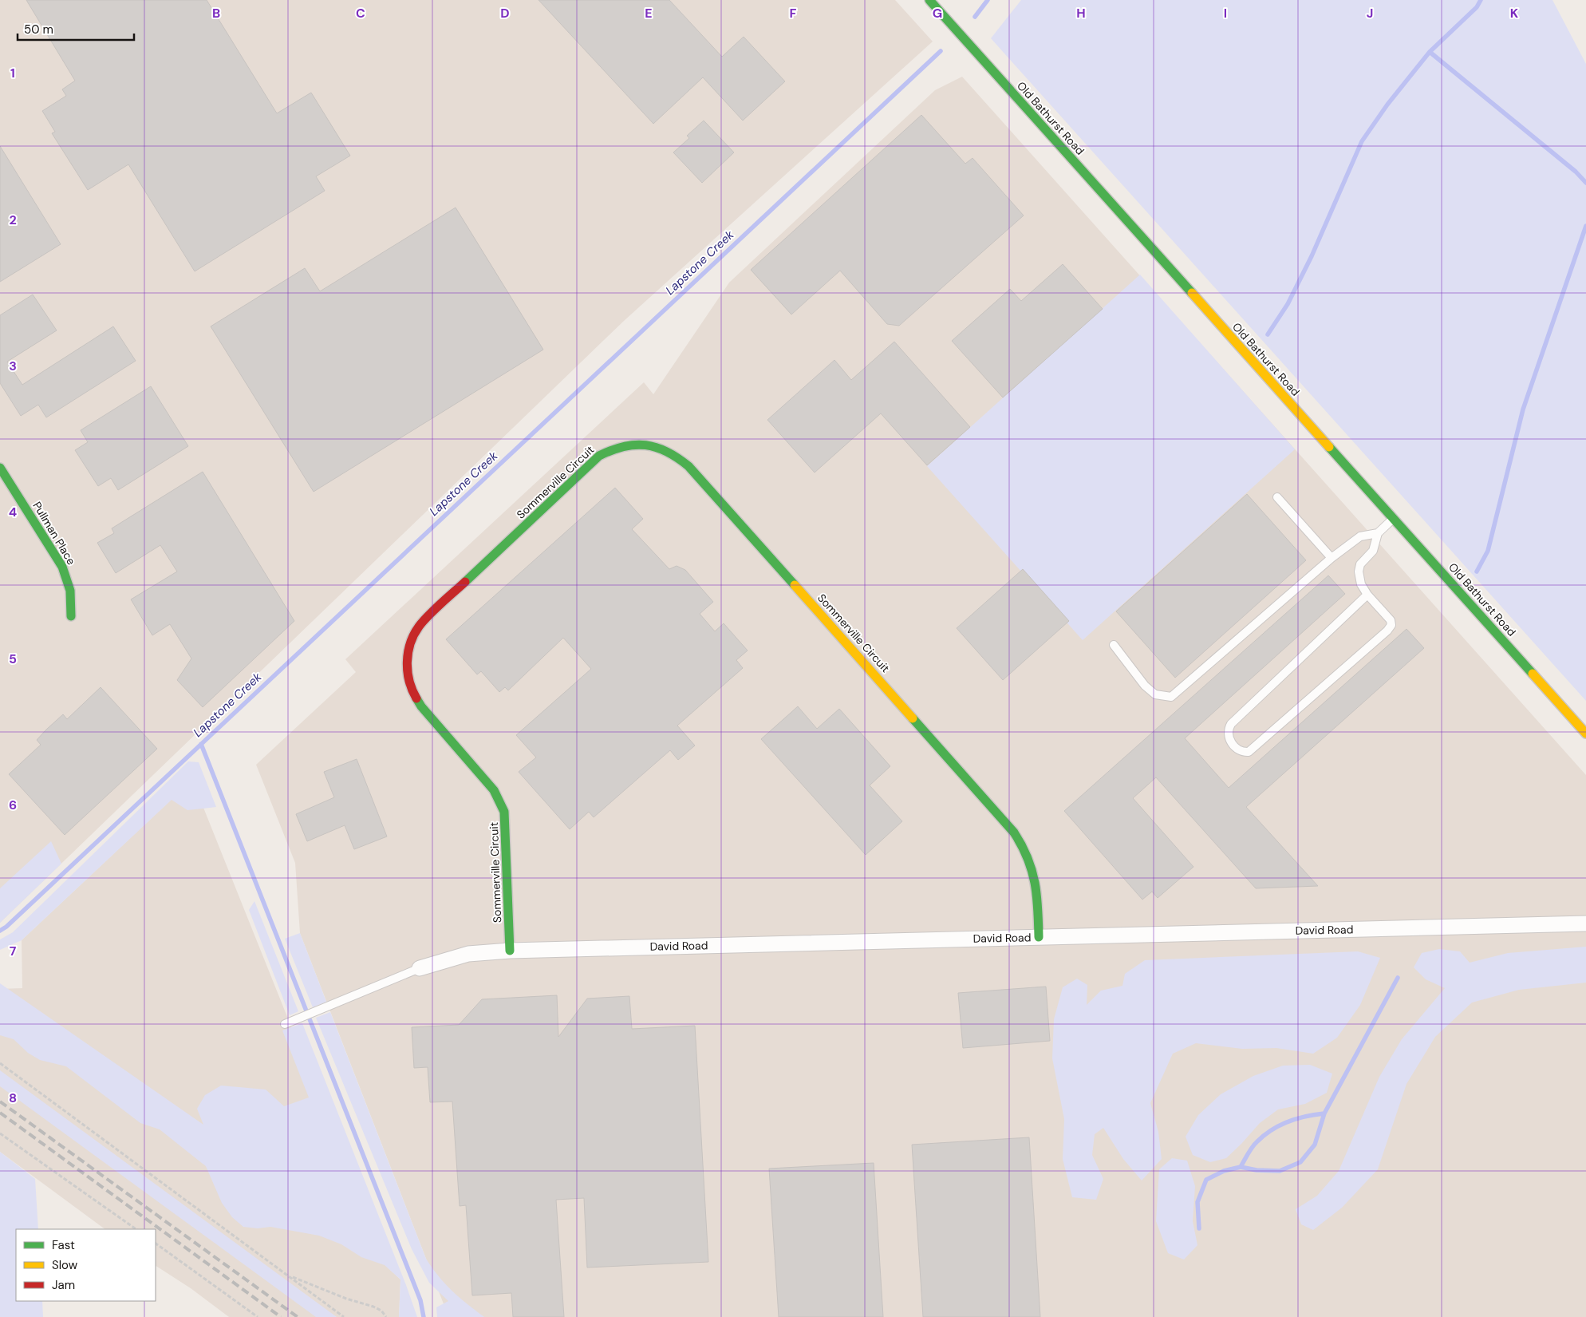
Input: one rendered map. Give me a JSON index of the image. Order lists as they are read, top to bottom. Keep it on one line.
{"streets":{"street":["Old Bathurst Road","Sommerville Circuit","Pullman Place","David Road"]},"crossings":[["Sommerville Circuit","David Road"]],"water":["Lapstone Creek"],"legend":["Fast","Slow","Jam"],"scale_bar":"50 m","grid":{"columns":["B","C","D","E","F","G","H","I","J","K"],"rows":["1","2","3","4","5","6","7","8"]}}
